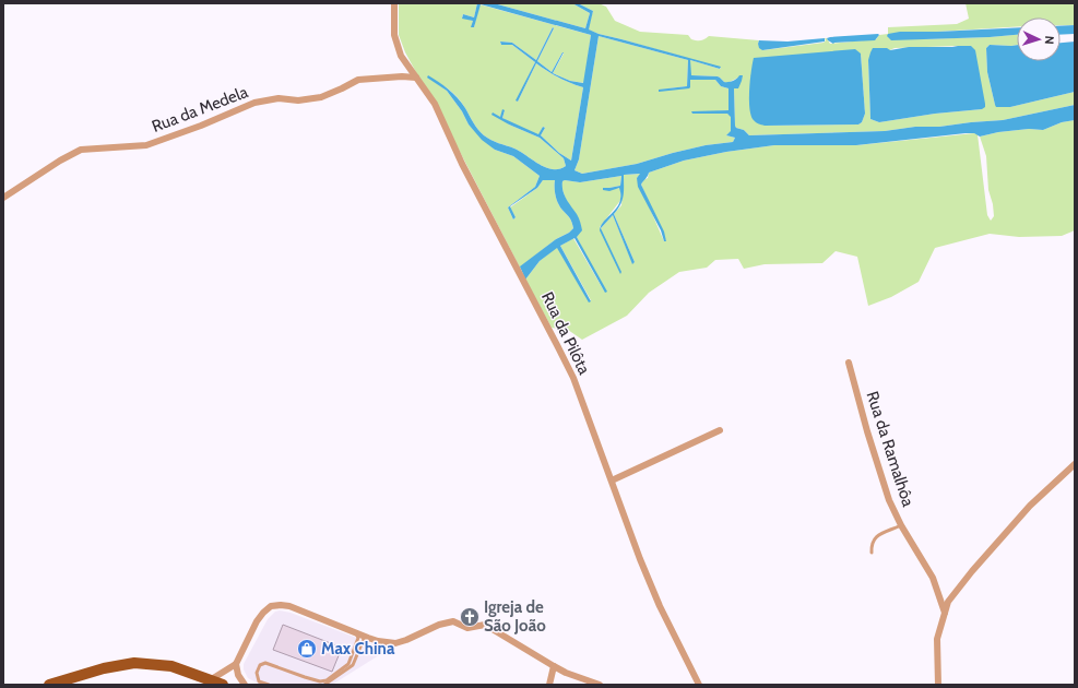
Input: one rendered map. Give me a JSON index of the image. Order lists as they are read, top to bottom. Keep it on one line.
{"streets":{"street":["Rua da Medela","Rua da Pilôta","Rua da Ramalhôa"]},"crossings":[["Rua da Medela","Rua da Pilôta"]],"places":{"church":["Igreja de São João"],"shop":["Max China"]},"north":"right"}
